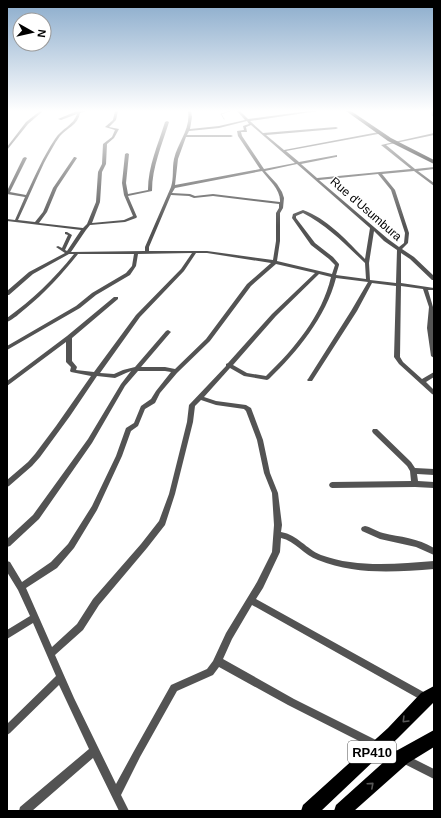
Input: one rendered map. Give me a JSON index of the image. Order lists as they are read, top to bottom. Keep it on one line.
{"streets":{"main road":["RP410"],"street":["Rue d'Usumbura"]},"north":"right"}
